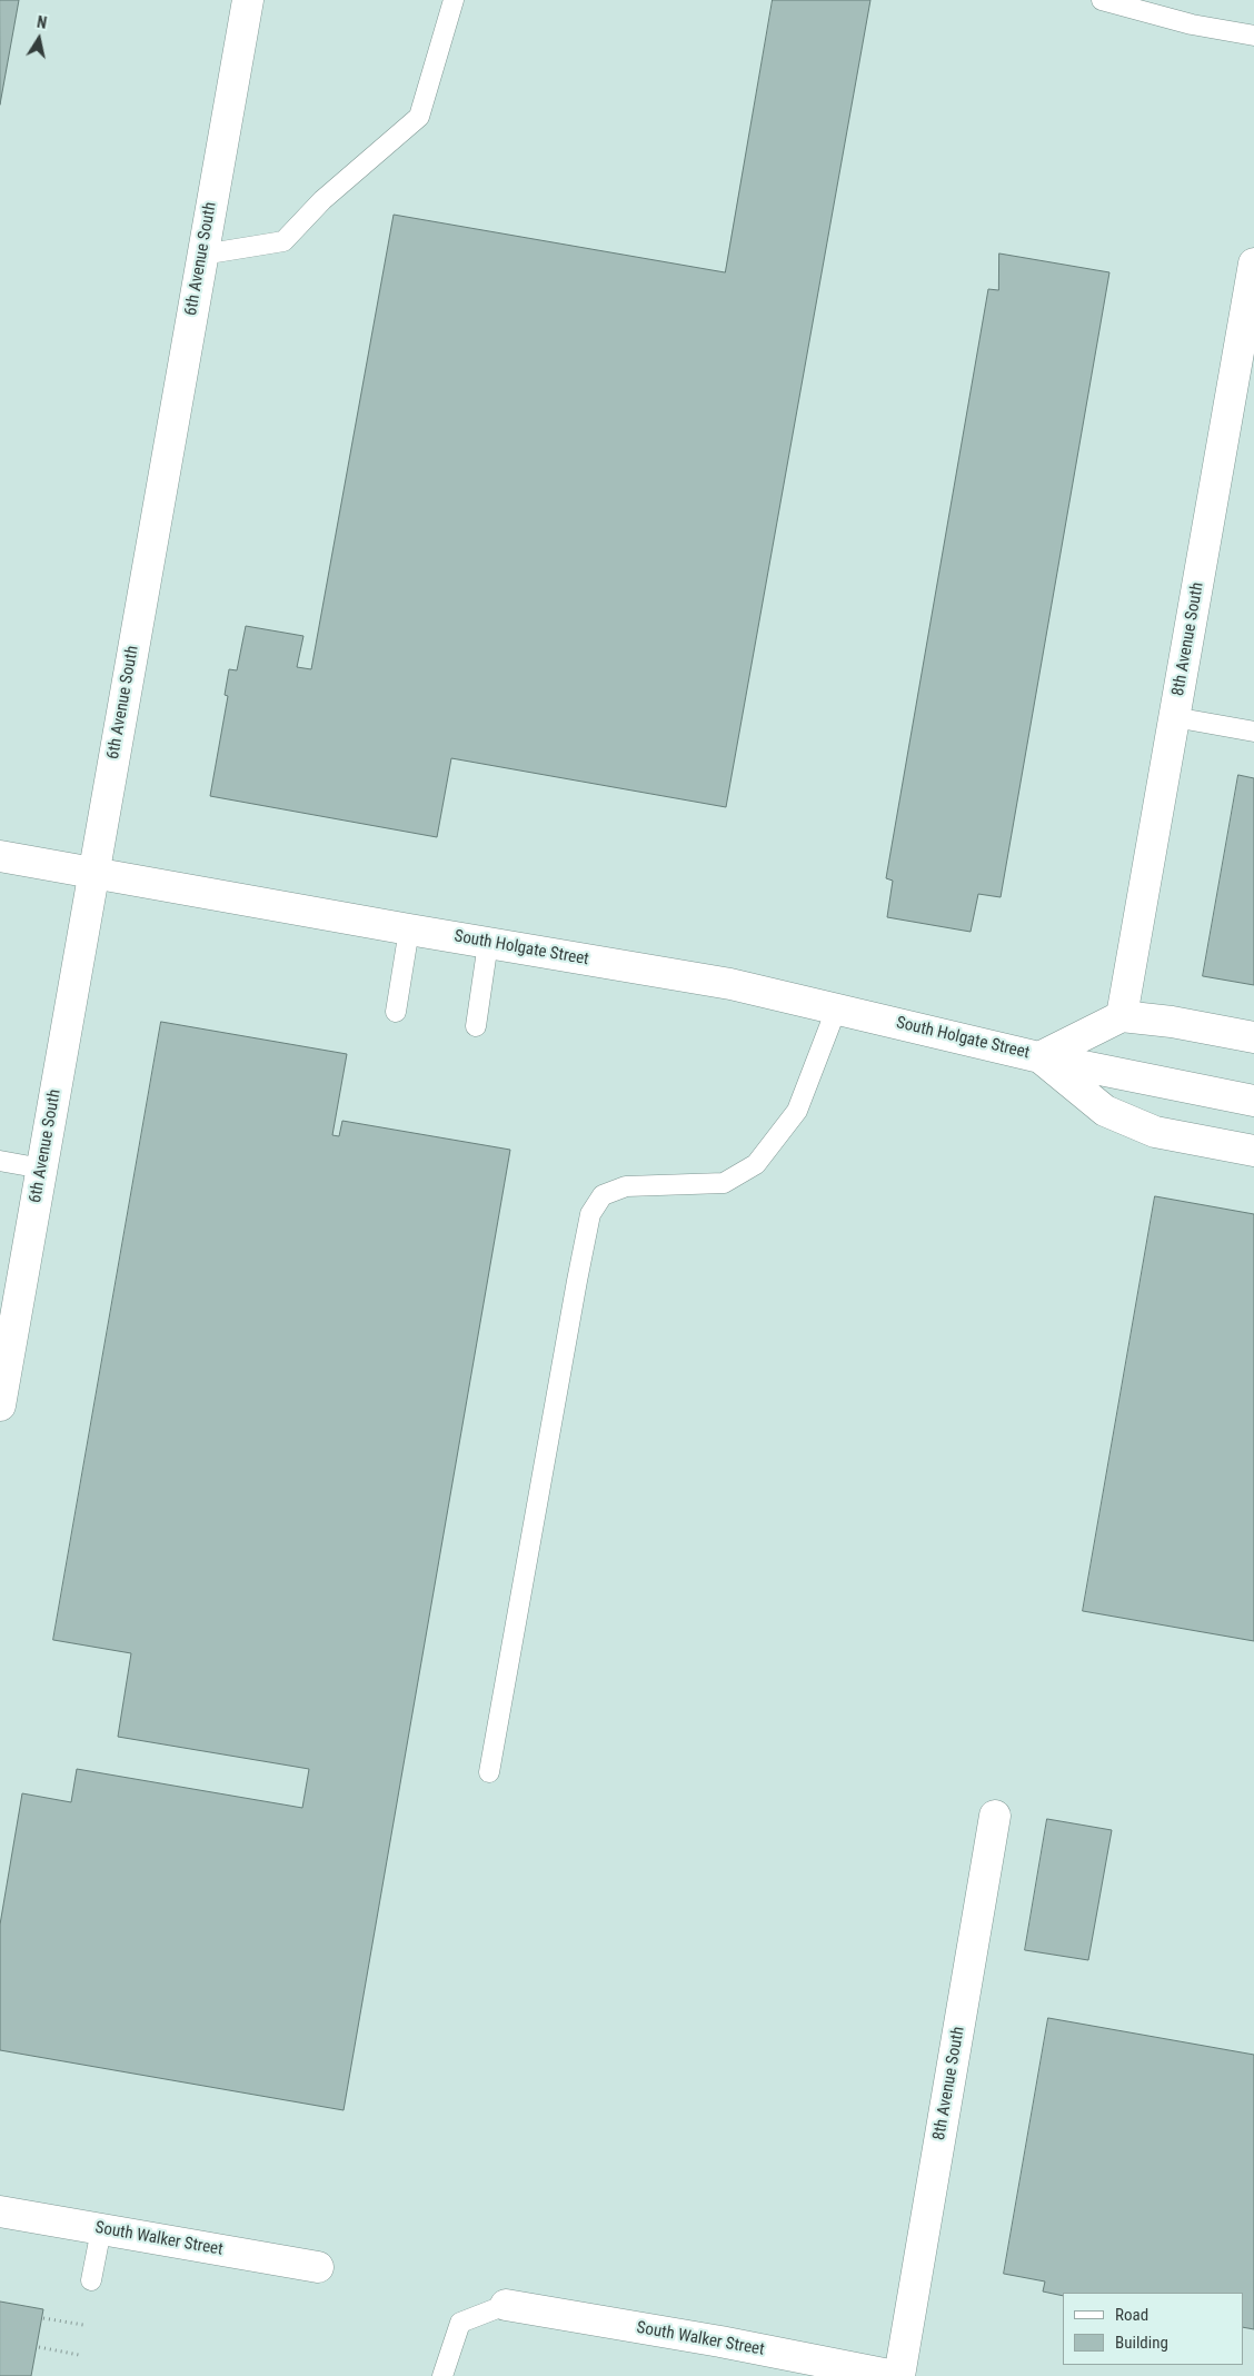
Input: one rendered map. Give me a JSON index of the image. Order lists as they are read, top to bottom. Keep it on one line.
{"streets":{"street":["6th Avenue South","8th Avenue South","South Holgate Street","South Walker Street"]},"crossings":[["6th Avenue South","South Holgate Street"],["8th Avenue South","South Holgate Street"],["8th Avenue South","South Walker Street"]],"legend":["Road","Building"],"north":"top"}
